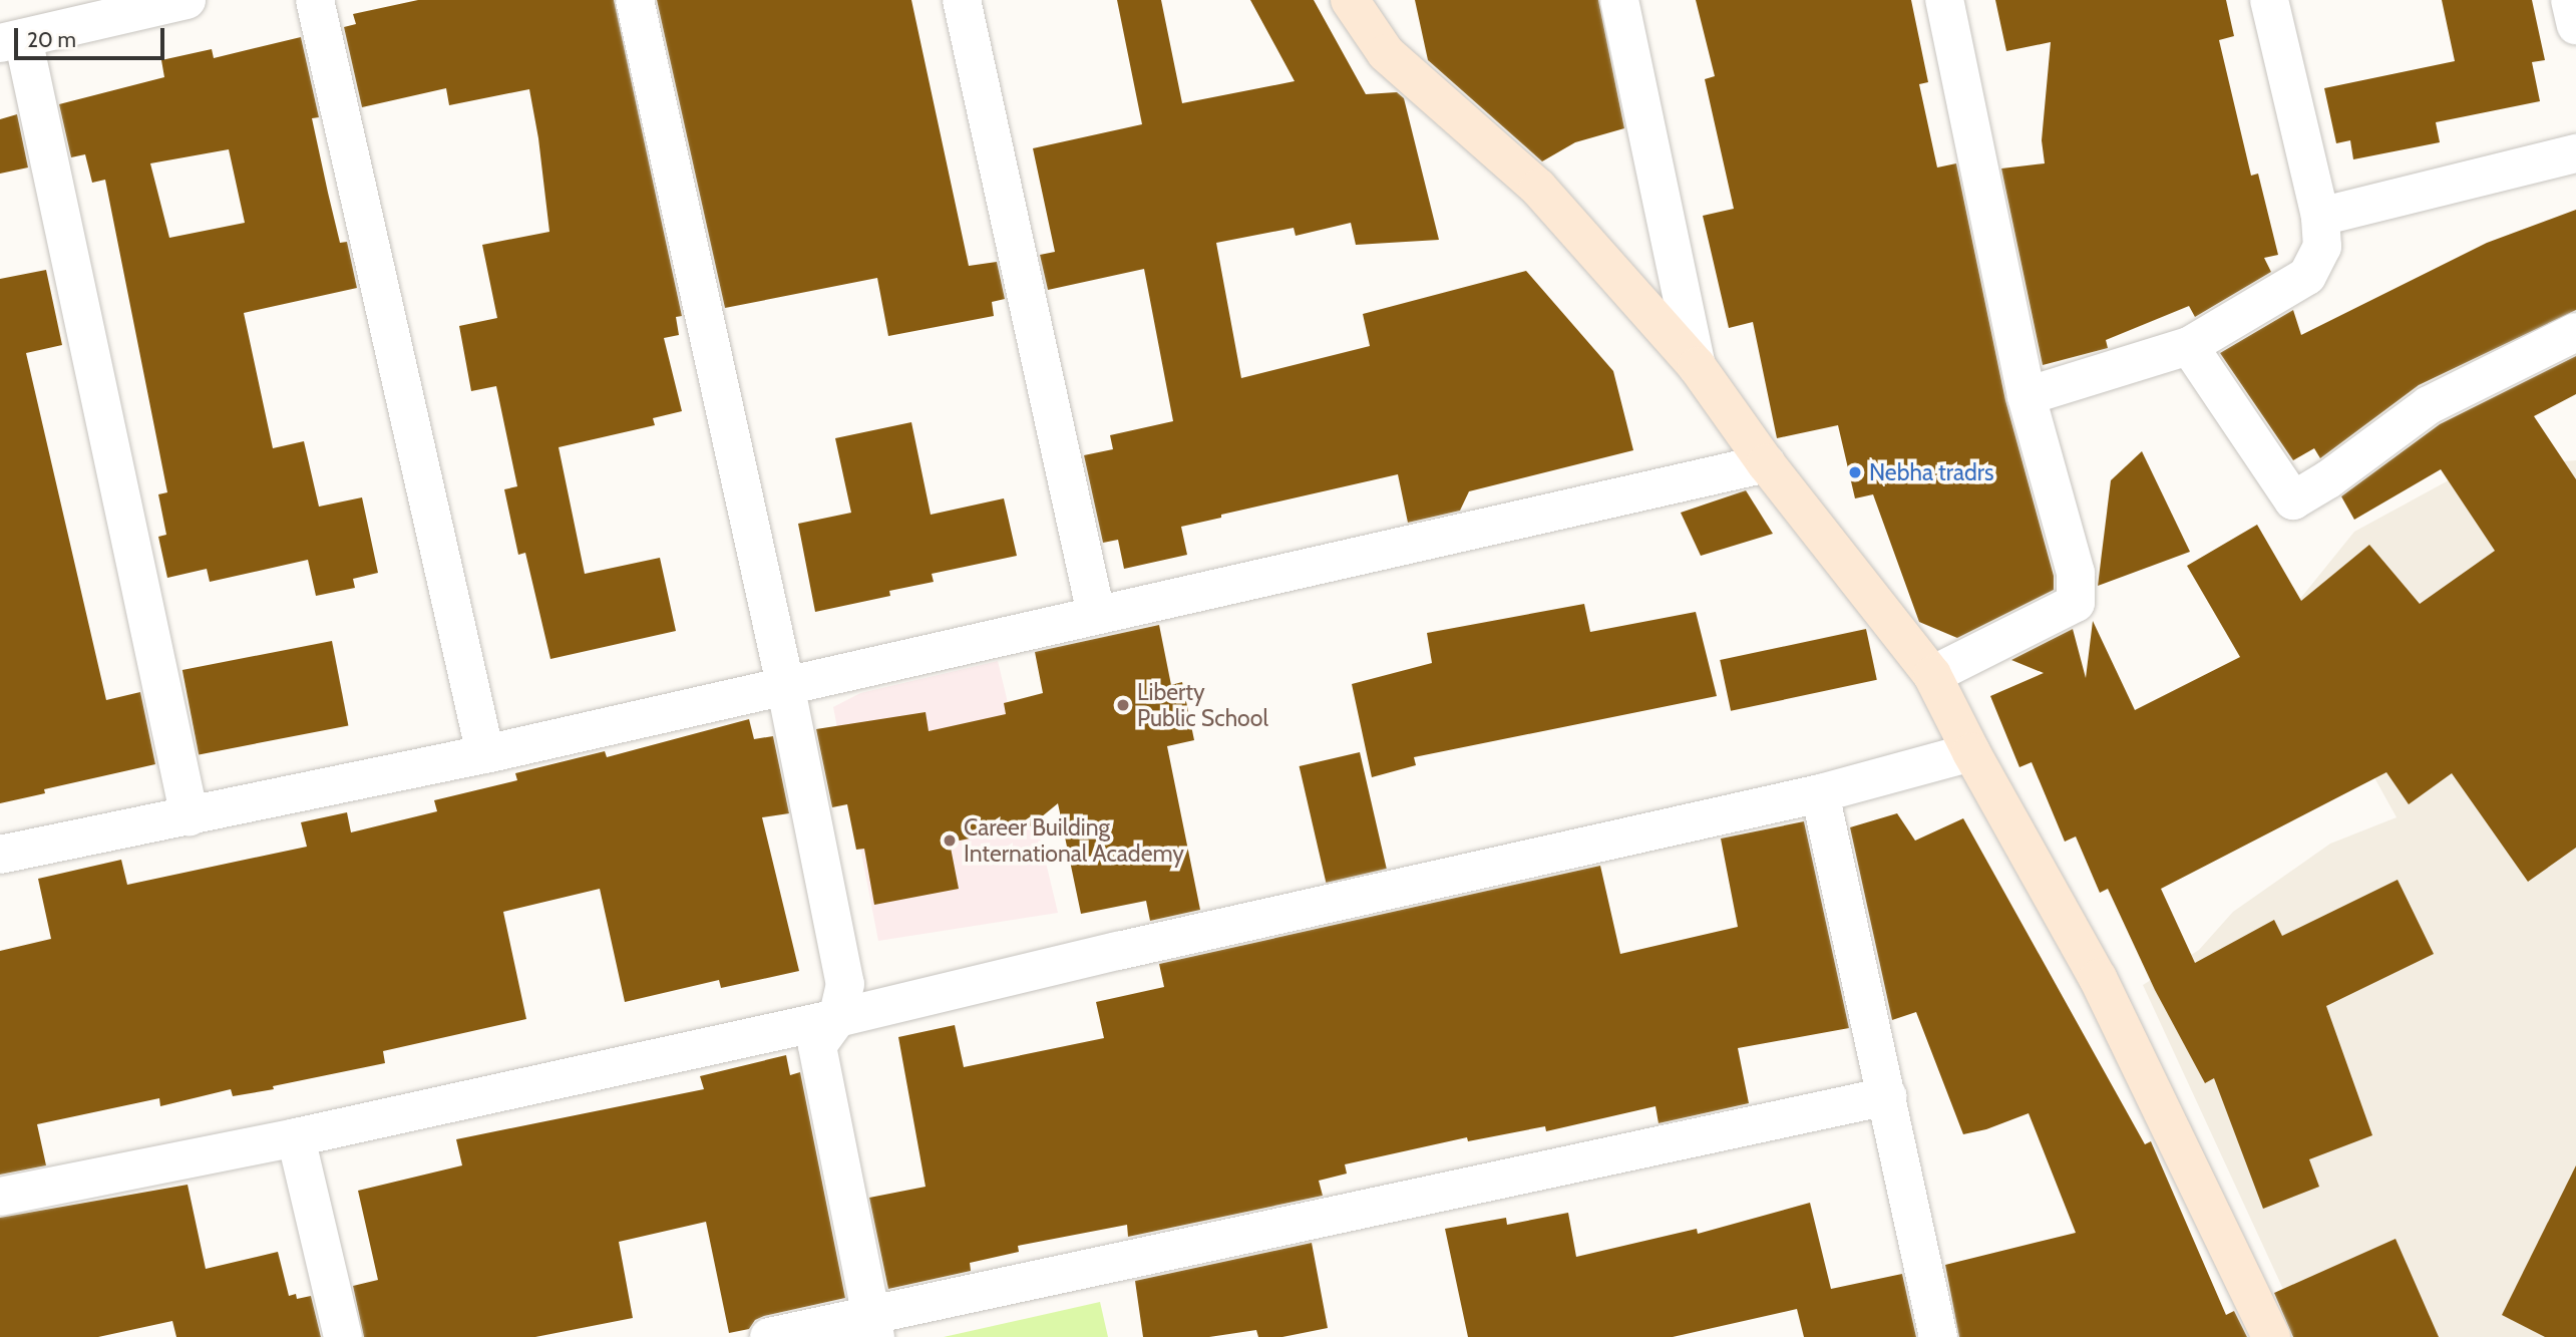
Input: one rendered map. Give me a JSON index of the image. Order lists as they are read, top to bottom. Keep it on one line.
{"places":["Nebha tradrs","Liberty Public School","Career Building International Academy"],"scale_bar":"20 m"}
